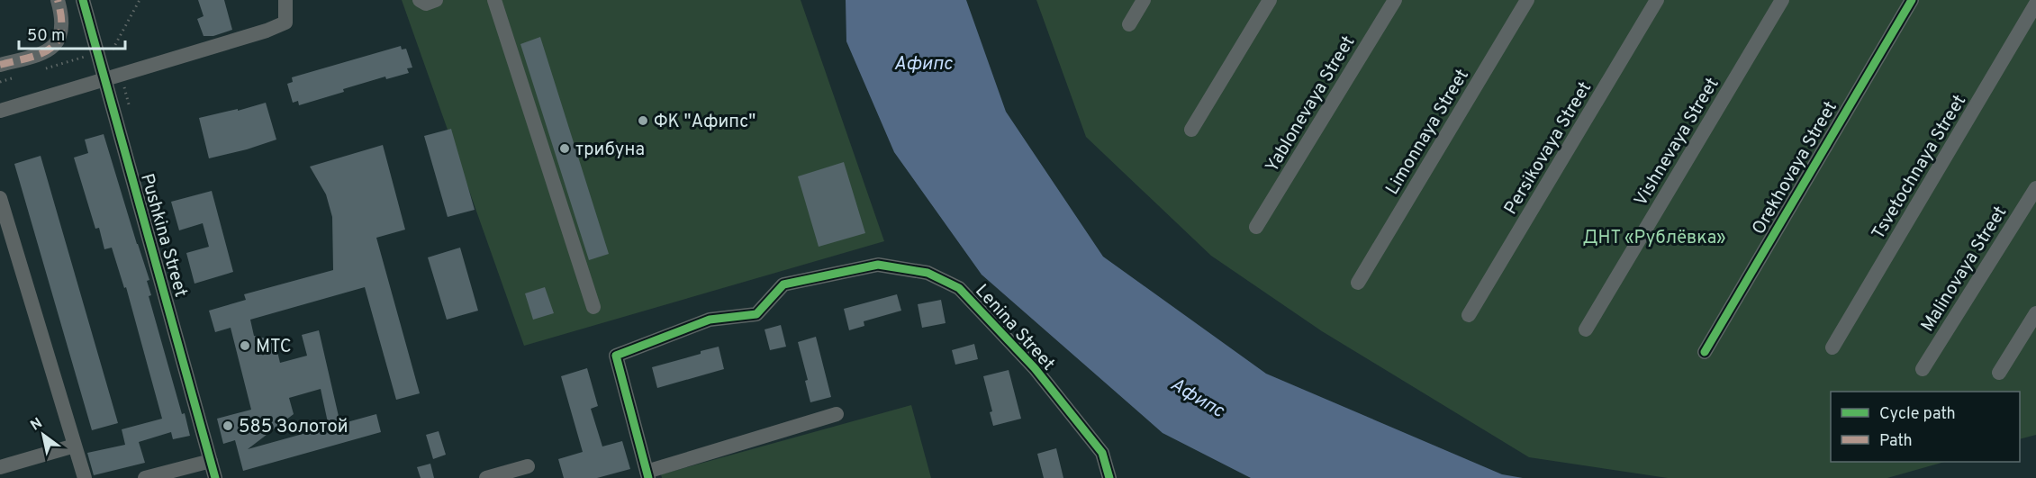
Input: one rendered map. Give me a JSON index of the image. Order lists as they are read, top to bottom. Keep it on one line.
{"streets":{"street":["Yablonevaya Street","Limonnaya Street","Vishnevaya Street","Persikovaya Street","Tsvetochnaya Street","Orekhovaya Street","Pushkina Street","Malinovaya Street","Lenina Street"]},"water":["Афипс"],"parks":["ДНТ «Рублёвка»"],"places":["ФК \"Афипс\"","трибуна","МТС","585 Золотой"],"legend":["Cycle path","Path"],"scale_bar":"50 m","north":"top left"}
